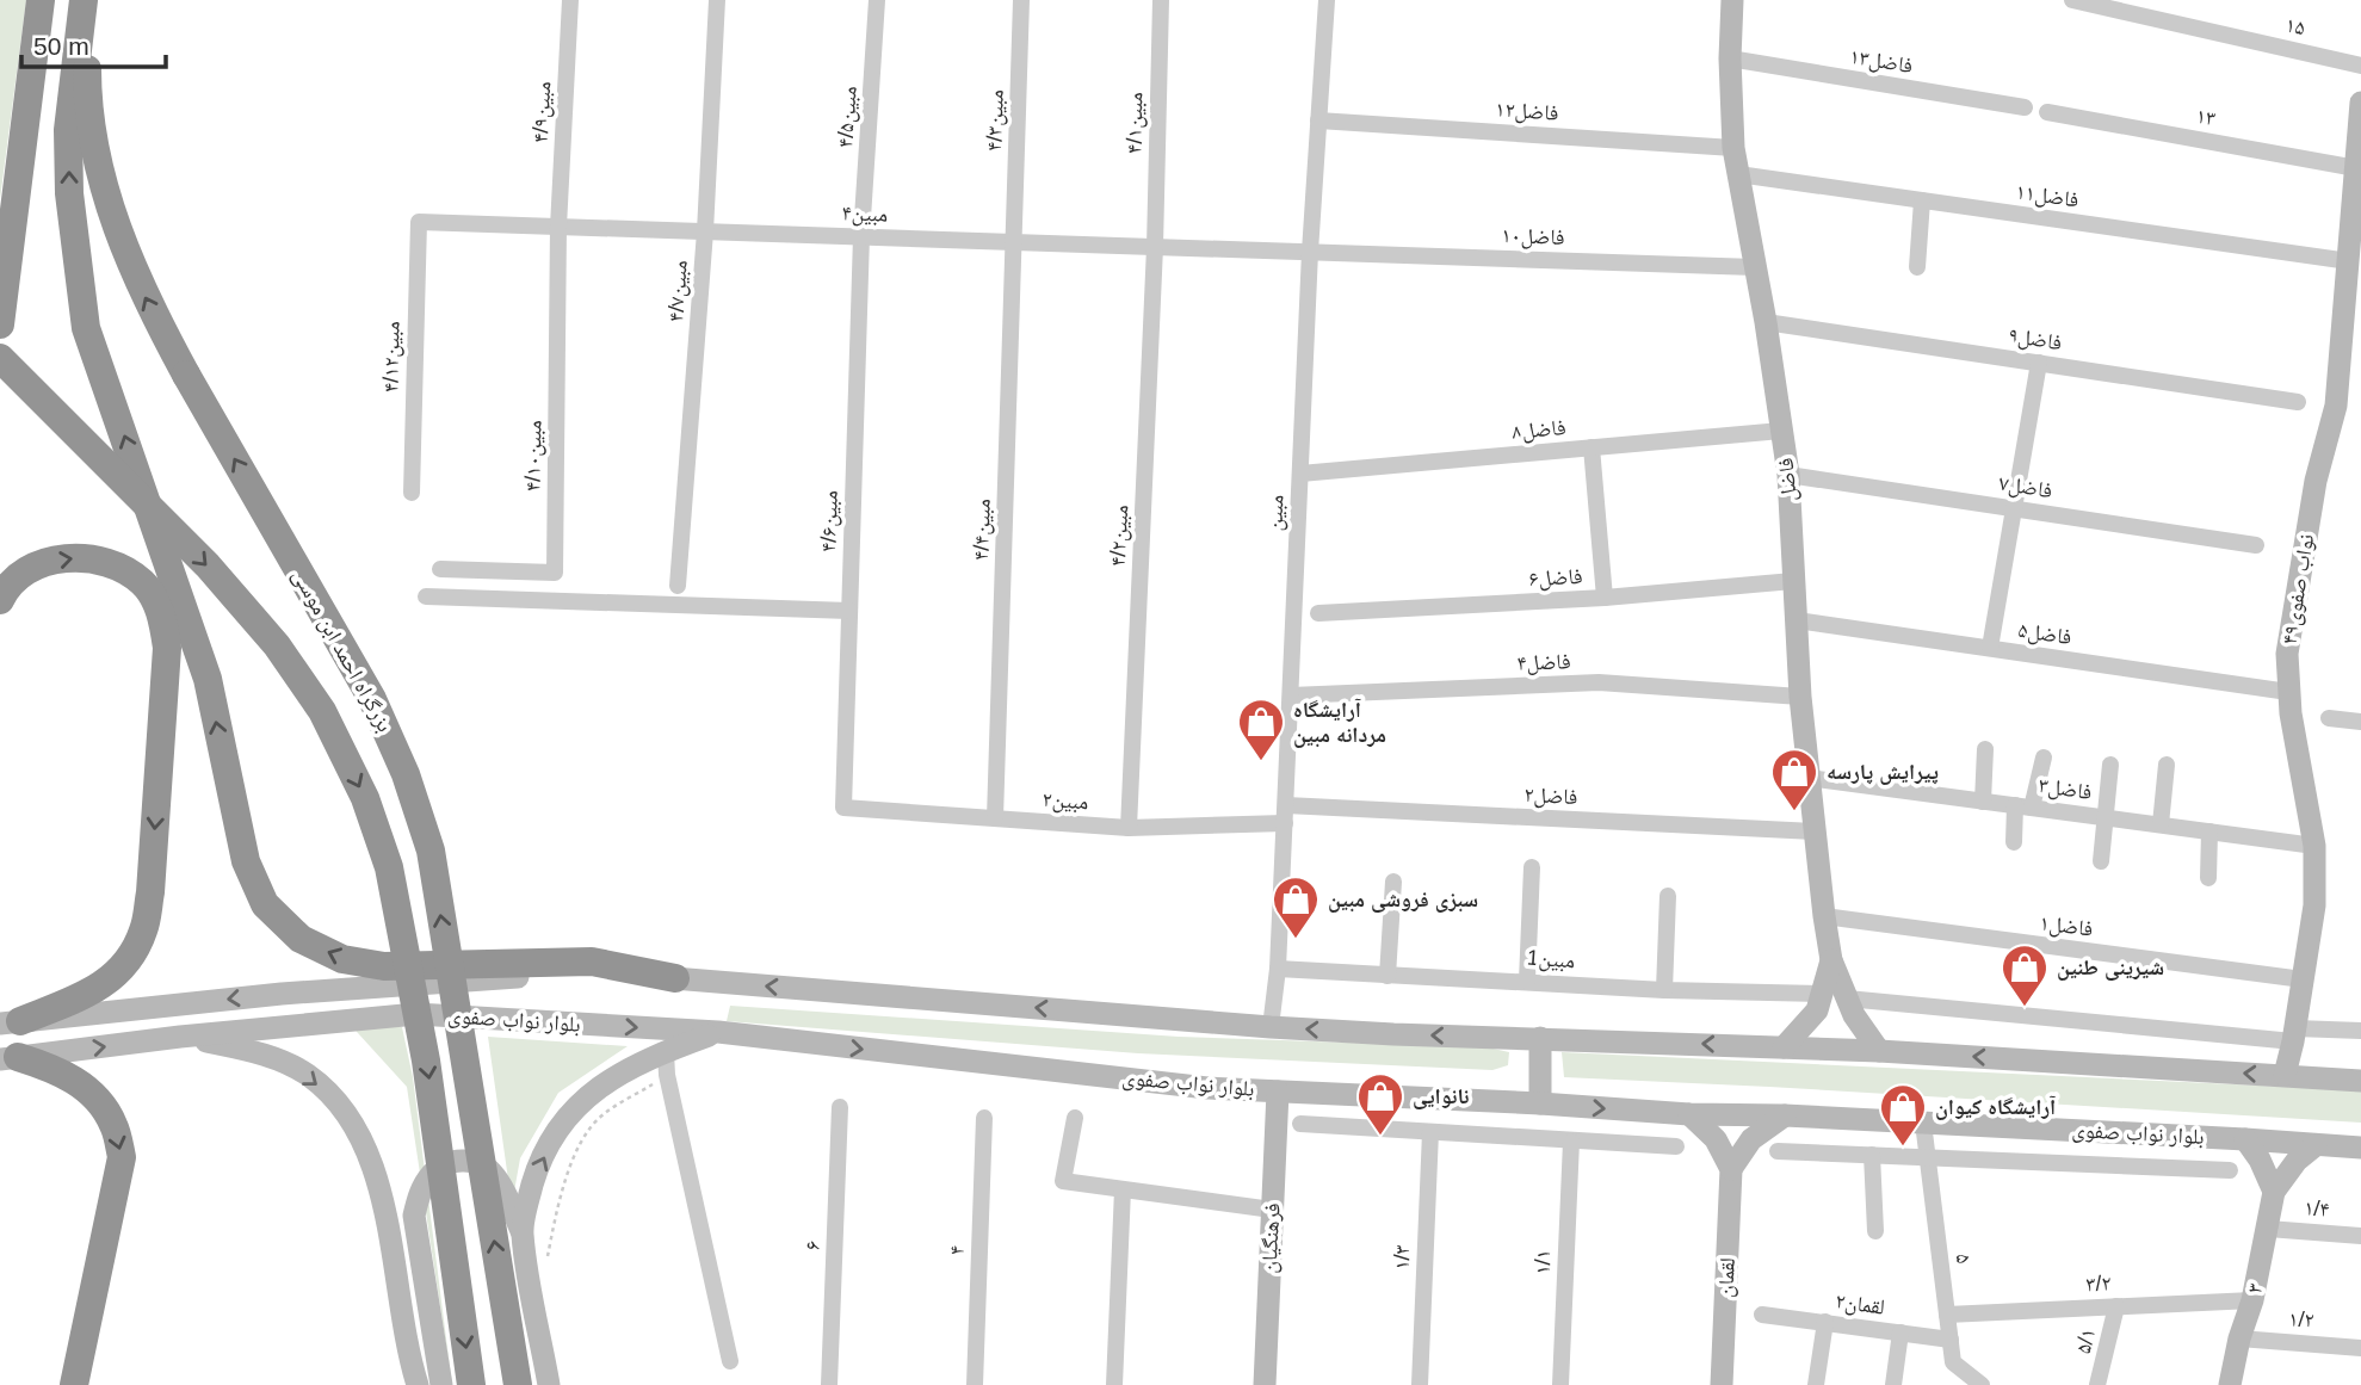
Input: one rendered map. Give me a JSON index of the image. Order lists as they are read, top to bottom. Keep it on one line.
{"streets":{"highway":["بزرگراه احمد ابن موسی"],"main road":["فاضل","۴۹نواب صفوی","بلوار نواب صفوی","فرهنگیان","لقمان","۳"],"street":["۱۵","۱۳فاضل","۱۲فاضل","۴/۹مبین","۴/۵مبین","۱۳","۴/۳مبین","۴/۱مبین","۱۱فاضل","۴مبین","۱۰فاضل","۴/۷مبین","۹فاضل","۴/۱۲مبین","۸فاضل","۴/۱۰مبین","۷فاضل","مبین","۴/۶مبین","۴/۴مبین","۴/۲مبین","۶فاضل","۵فاضل","۴فاضل","۳فاضل","۲فاضل","۲مبین","۱فاضل","1مبین","۱/۴","۶","۴","۱/۳","۵","۱/۱","۳/۲","۲لقمان","۱/۲","۵/۱"]},"crossings":[["۱۳فاضل","فاضل"],["۱۲فاضل","فاضل"],["۱۲فاضل","مبین"],["۴/۹مبین","۴مبین"],["۴/۹مبین","۴/۱۰مبین"],["۴/۵مبین","۴مبین"],["۴/۵مبین","۴/۶مبین"],["۱۳","۴۹نواب صفوی"],["۴/۳مبین","۴مبین"],["۴/۳مبین","۴/۴مبین"],["۴/۱مبین","۴مبین"],["۴/۱مبین","۴/۲مبین"],["۱۱فاضل","فاضل"],["۱۱فاضل","۴۹نواب صفوی"],["۴مبین","۱۰فاضل"],["۴مبین","۴/۷مبین"],["۴مبین","۴/۱۲مبین"],["۴مبین","۴/۱۰مبین"],["۴مبین","مبین"],["۴مبین","۴/۶مبین"],["۴مبین","۴/۴مبین"],["۴مبین","۴/۲مبین"],["۱۰فاضل","فاضل"],["۱۰فاضل","مبین"],["۹فاضل","فاضل"],["۸فاضل","فاضل"],["۸فاضل","مبین"],["فاضل","۷فاضل"],["فاضل","۶فاضل"],["فاضل","۵فاضل"],["فاضل","۴فاضل"],["فاضل","۳فاضل"],["فاضل","۲فاضل"],["فاضل","۱فاضل"],["فاضل","1مبین"],["فاضل","بلوار نواب صفوی"],["مبین","۴فاضل"],["مبین","۲فاضل"],["مبین","۲مبین"],["مبین","1مبین"],["مبین","بلوار نواب صفوی"],["۴/۶مبین","۲مبین"],["۴/۴مبین","۲مبین"],["۴/۲مبین","۲مبین"],["۴۹نواب صفوی","۵فاضل"],["۴۹نواب صفوی","۳فاضل"],["۴۹نواب صفوی","۱فاضل"],["۴۹نواب صفوی","بلوار نواب صفوی"],["۲فاضل","۲مبین"],["بلوار نواب صفوی","فرهنگیان"],["بلوار نواب صفوی","۵"],["بلوار نواب صفوی","۳"],["۱/۴","۳"],["۵","۳/۲"],["۵","۲لقمان"],["۳/۲","۳"],["۳/۲","۵/۱"],["۳","۱/۲"]],"places":{"shop":["آرایشگاه مردانه مبین","پیرایش پارسه","سبزی فروشی مبین","شیرینی طنین","نانوایی","آرایشگاه کیوان"]},"scale_bar":"50 m"}
